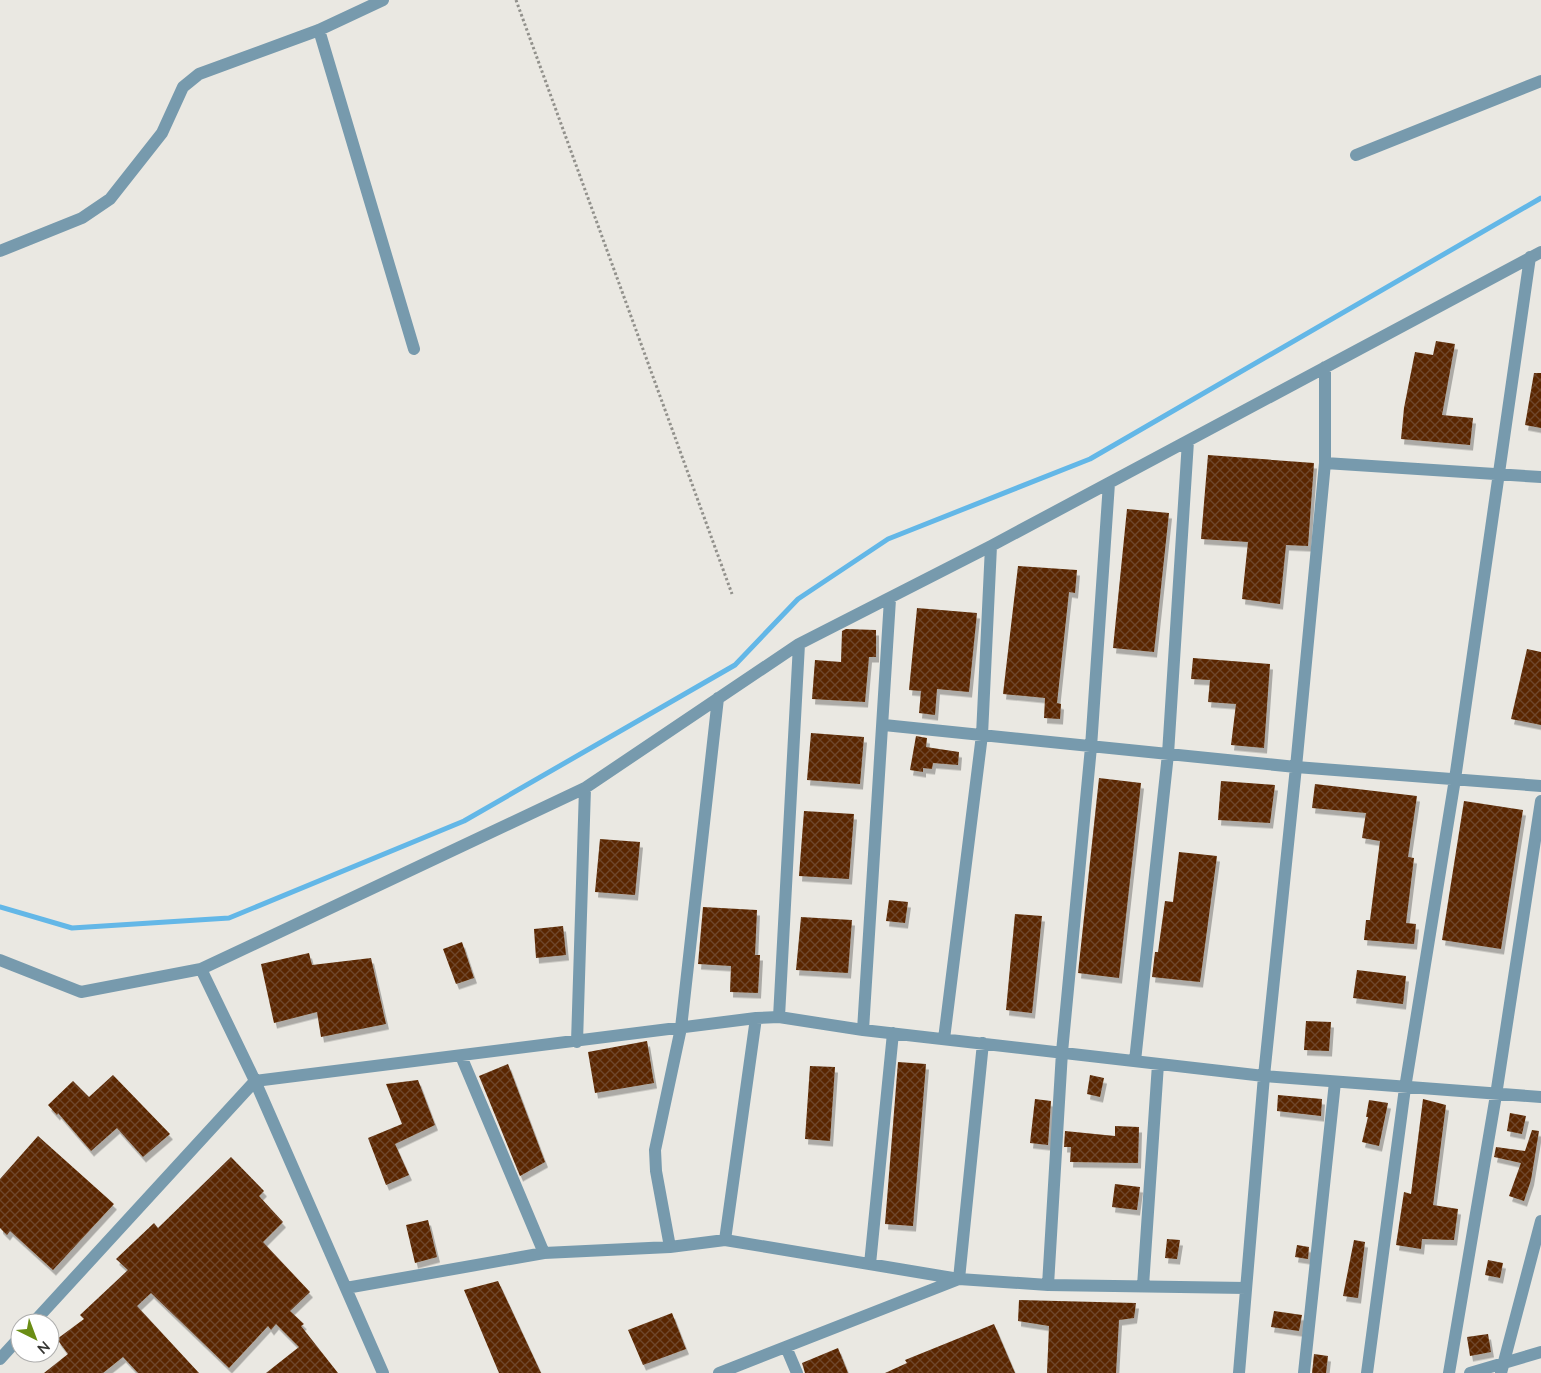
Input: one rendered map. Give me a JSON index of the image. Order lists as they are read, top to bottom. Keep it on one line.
{"north":"bottom right"}
